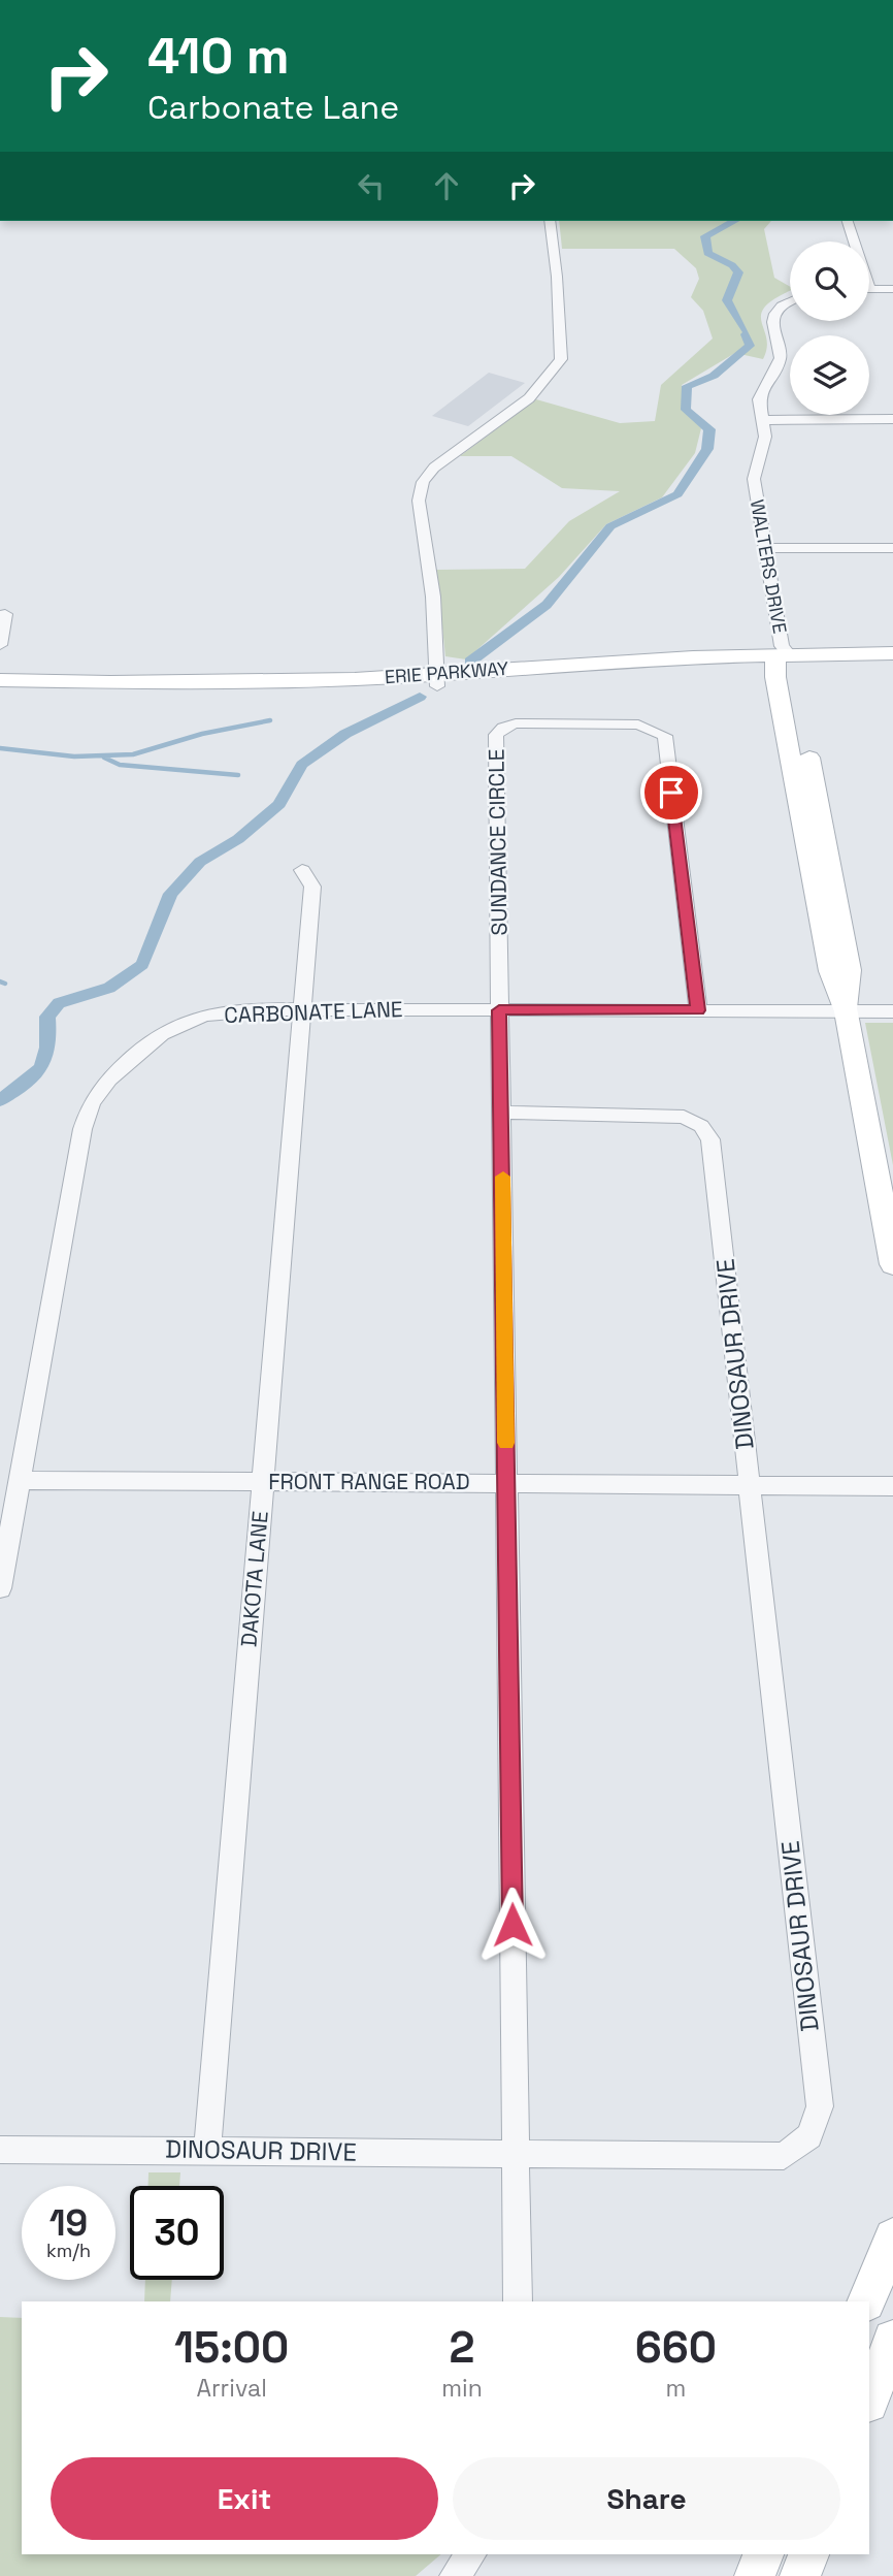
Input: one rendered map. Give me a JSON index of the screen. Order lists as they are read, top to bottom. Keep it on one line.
{"streets":{"main road":["ERIE PARKWAY"],"street":["WALTERS DRIVE","SUNDANCE CIRCLE","CARBONATE LANE","DINOSAUR DRIVE","FRONT RANGE ROAD","DAKOTA LANE"]},"crossings":[["WALTERS DRIVE","ERIE PARKWAY"],["SUNDANCE CIRCLE","CARBONATE LANE"],["CARBONATE LANE","FRONT RANGE ROAD"],["CARBONATE LANE","DAKOTA LANE"],["DINOSAUR DRIVE","FRONT RANGE ROAD"],["DINOSAUR DRIVE","DAKOTA LANE"],["FRONT RANGE ROAD","DAKOTA LANE"]],"page":{"turn":["410 m","Carbonate Lane"],"speed":"19 km/h","limit":"30","eta":["15:00","Arrival","2","min","660","m"],"buttons":["Exit","Share"]}}
